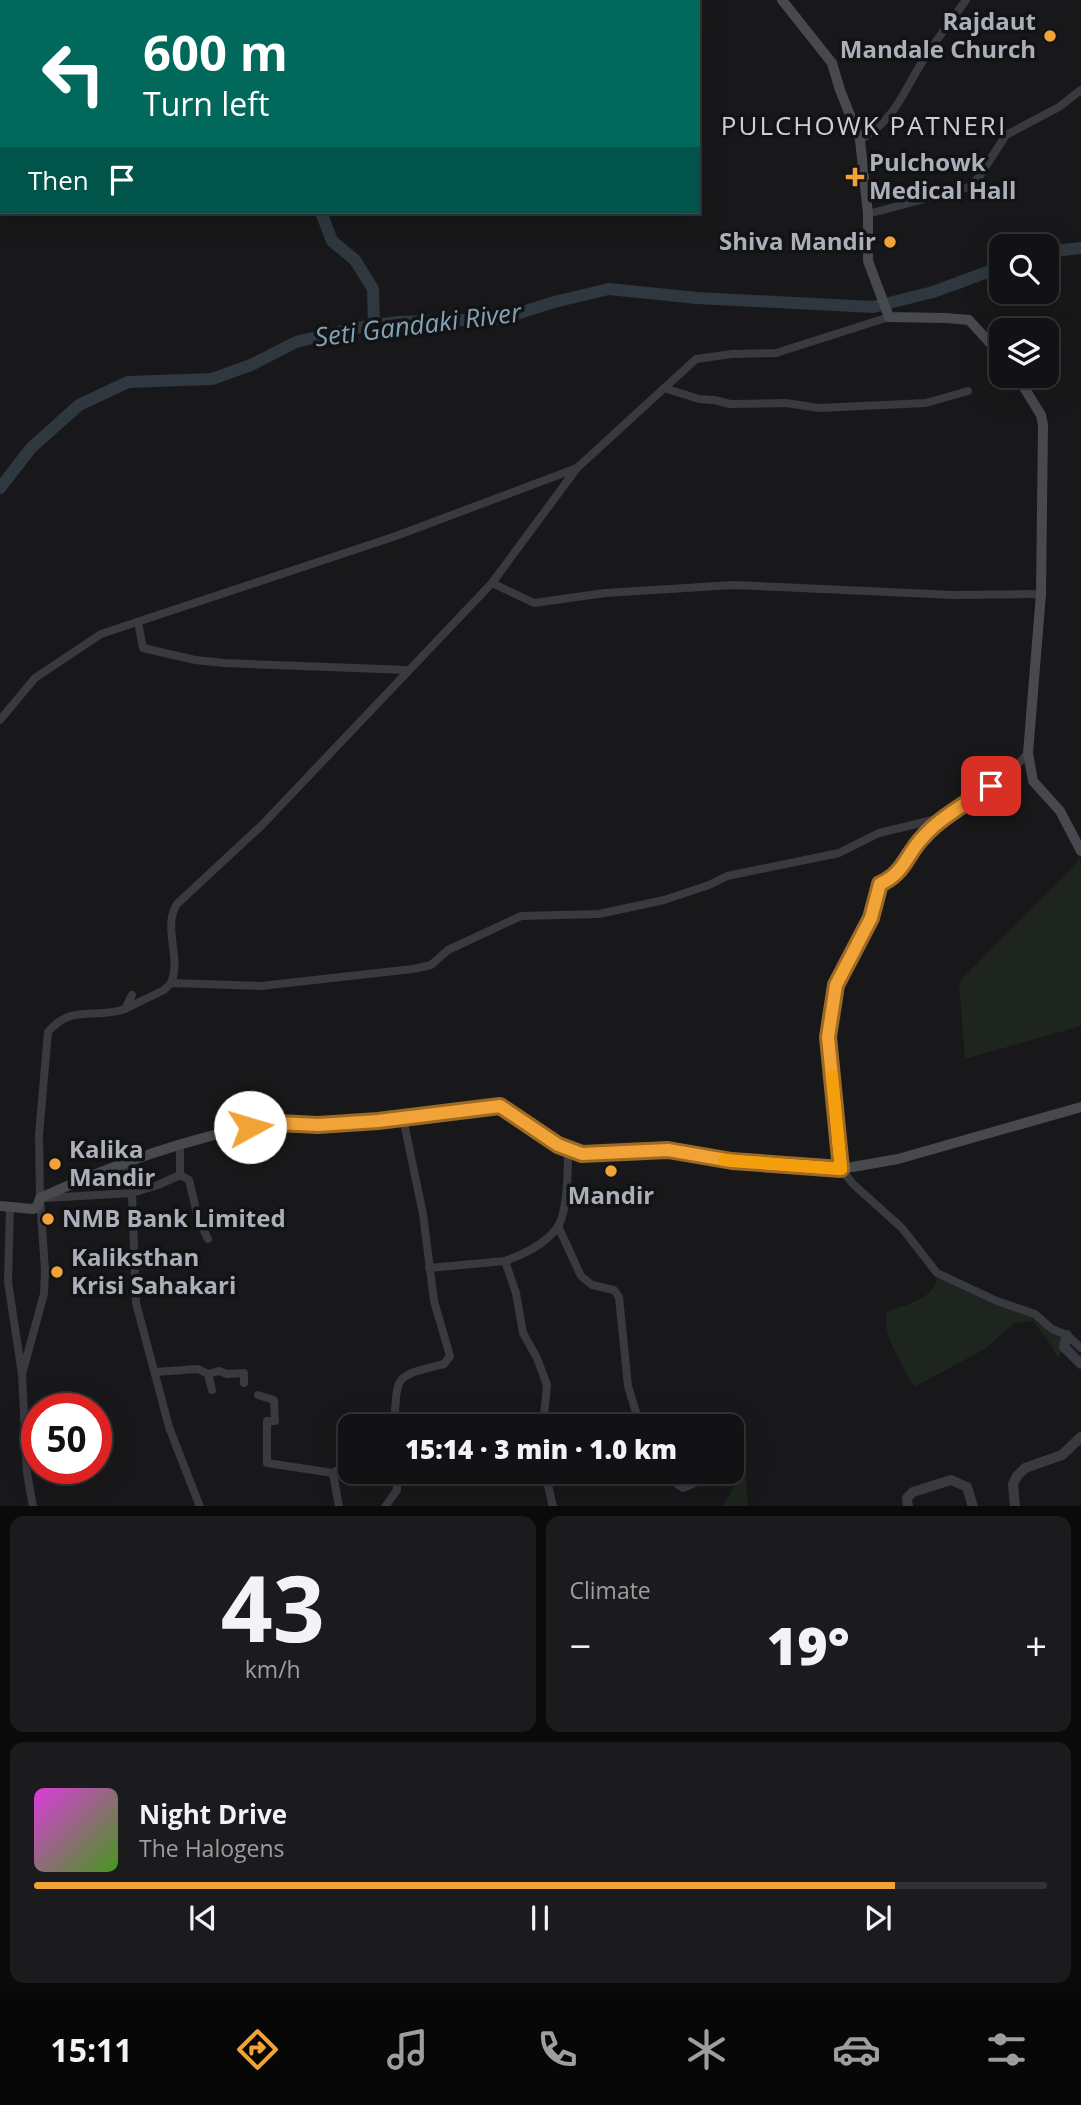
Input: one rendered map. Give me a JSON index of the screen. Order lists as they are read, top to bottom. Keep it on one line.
{"districts":["PULCHOWK PATNERI"],"water":["Seti Gandaki River"],"places":{"other":["Rajdaut Mandale Church","Shiva Mandir","Kalika Mandir","Mandir","NMB Bank Limited","Kaliksthan Krisi Sahakari"],"health":["Pulchowk Medical Hall"]},"page":{"turn":["600 m","Turn left"],"then":"Then","limit":"50","trip":"15:14 · 3 min · 1.0 km","tile":[["43","km/h"],"Climate"],"heat":["−","19°","+"],"song":["Night Drive","The Halogens"],"tabs":"15:11"}}
